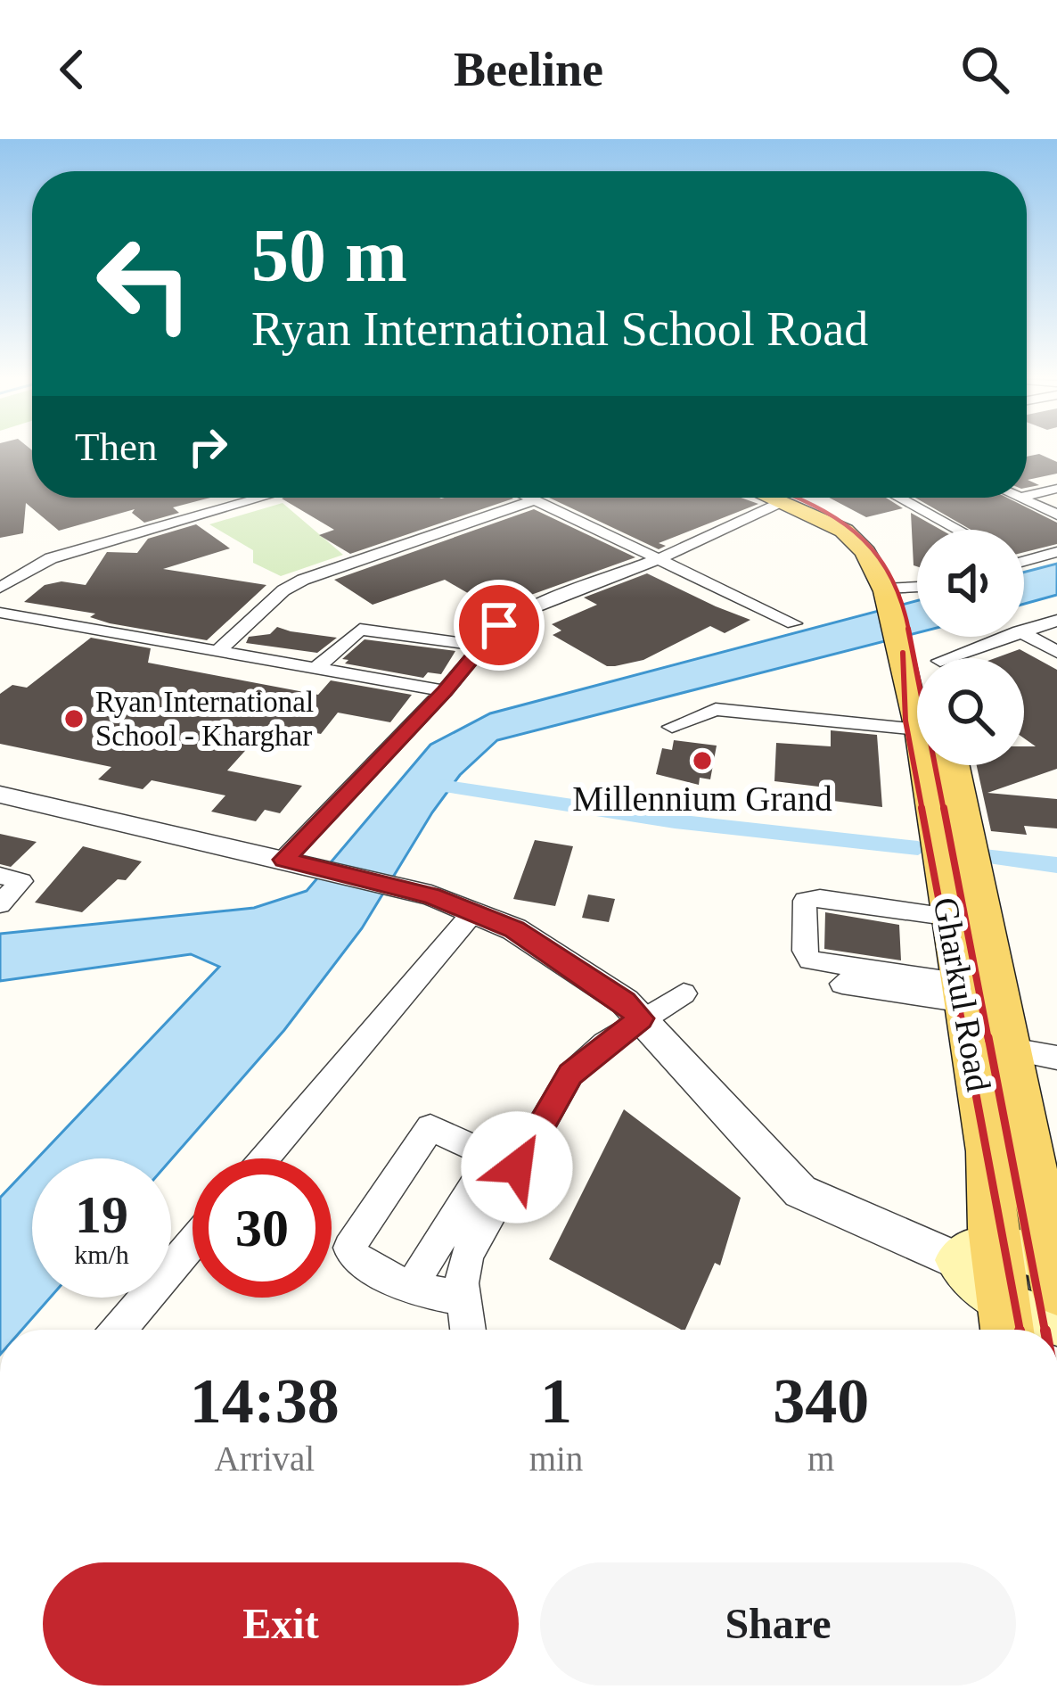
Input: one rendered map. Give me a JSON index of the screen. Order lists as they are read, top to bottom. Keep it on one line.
{"streets":{"main road":["Gharkul Road"]},"places":["Ryan International School - Kharghar","Millennium Grand"],"page":{"header":"Beeline","turn":["50 m","Ryan International School Road"],"then":"Then","speed":"19 km/h","limit":"30","eta":["14:38","Arrival","1","min","340","m"],"buttons":["Exit","Share"]}}
